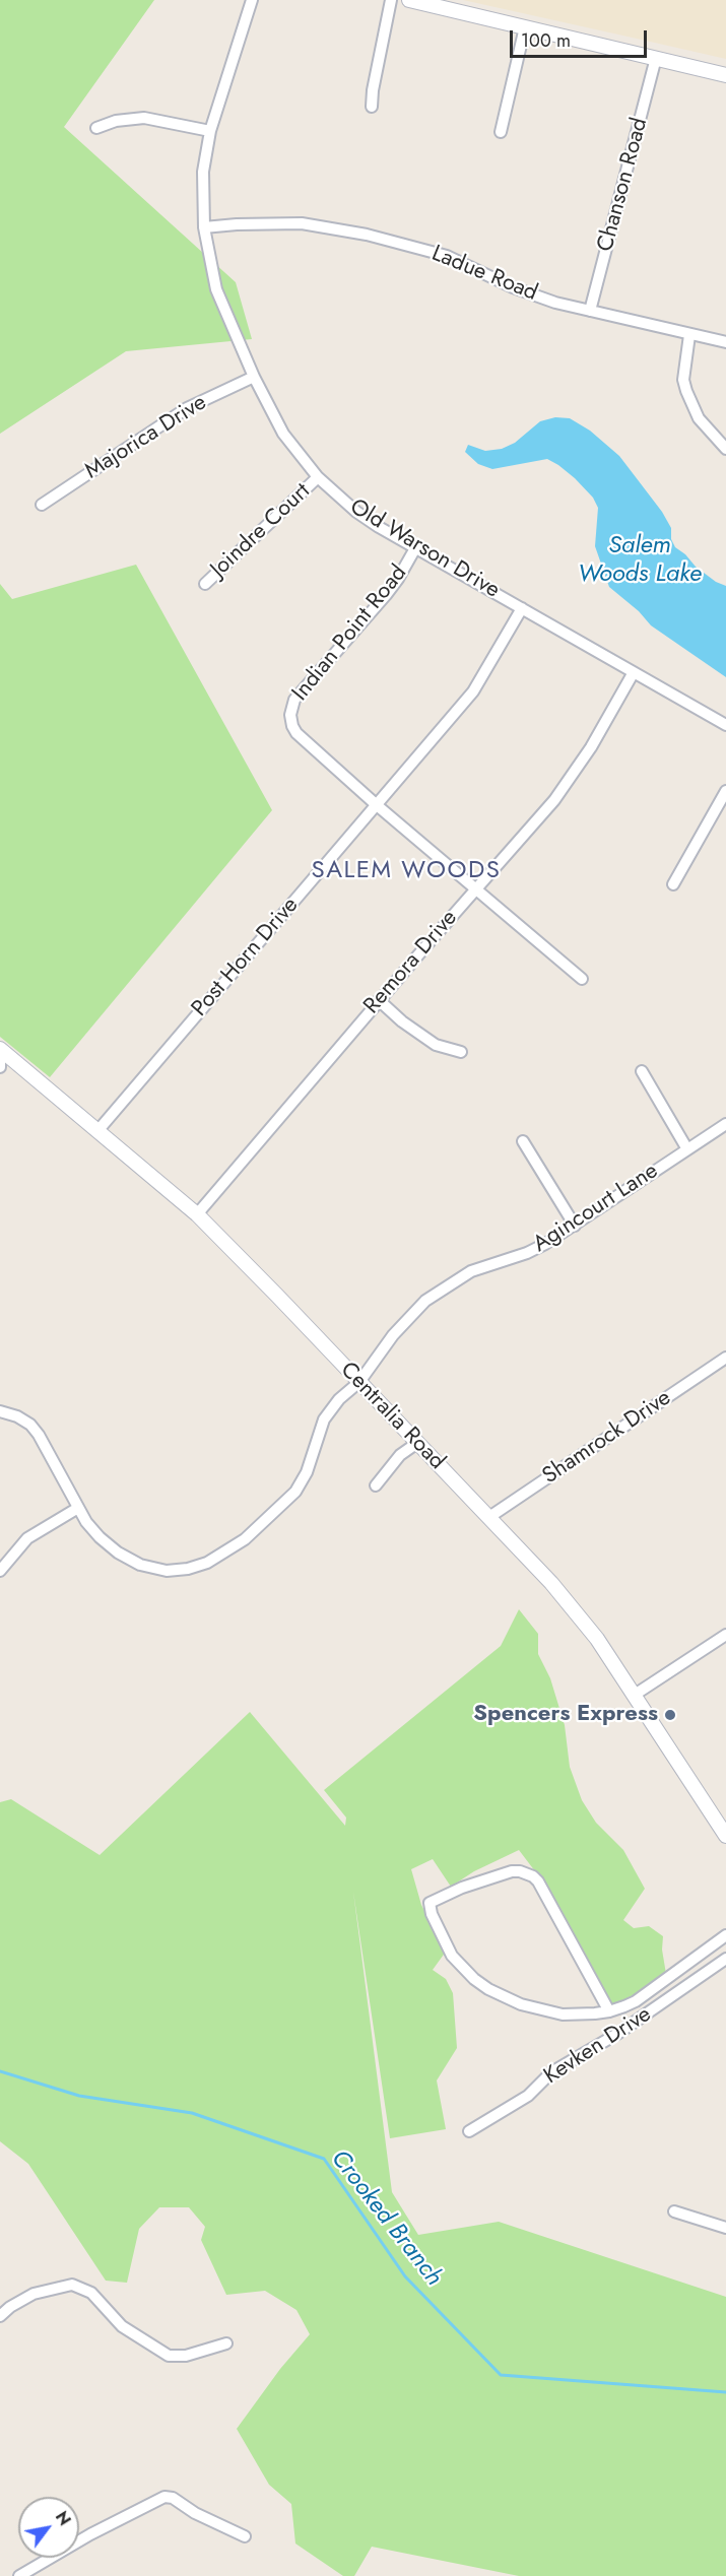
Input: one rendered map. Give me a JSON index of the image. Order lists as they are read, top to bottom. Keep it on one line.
{"streets":{"main road":["Centralia Road"],"street":["Chanson Road","Ladue Road","Majorica Drive","Joindre Court","Old Warson Drive","Indian Point Road","Post Horn Drive","Remora Drive","Agincourt Lane","Shamrock Drive","Kevken Drive"]},"crossings":[["Chanson Road","Ladue Road"],["Ladue Road","Old Warson Drive"],["Majorica Drive","Old Warson Drive"],["Joindre Court","Old Warson Drive"],["Old Warson Drive","Indian Point Road"],["Old Warson Drive","Post Horn Drive"],["Old Warson Drive","Remora Drive"],["Indian Point Road","Post Horn Drive"],["Post Horn Drive","Centralia Road"],["Remora Drive","Centralia Road"],["Agincourt Lane","Centralia Road"],["Centralia Road","Shamrock Drive"]],"districts":["SALEM WOODS"],"water":["Salem Woods Lake","Crooked Branch"],"places":["Spencers Express"],"scale_bar":"100 m","north":"top right"}
